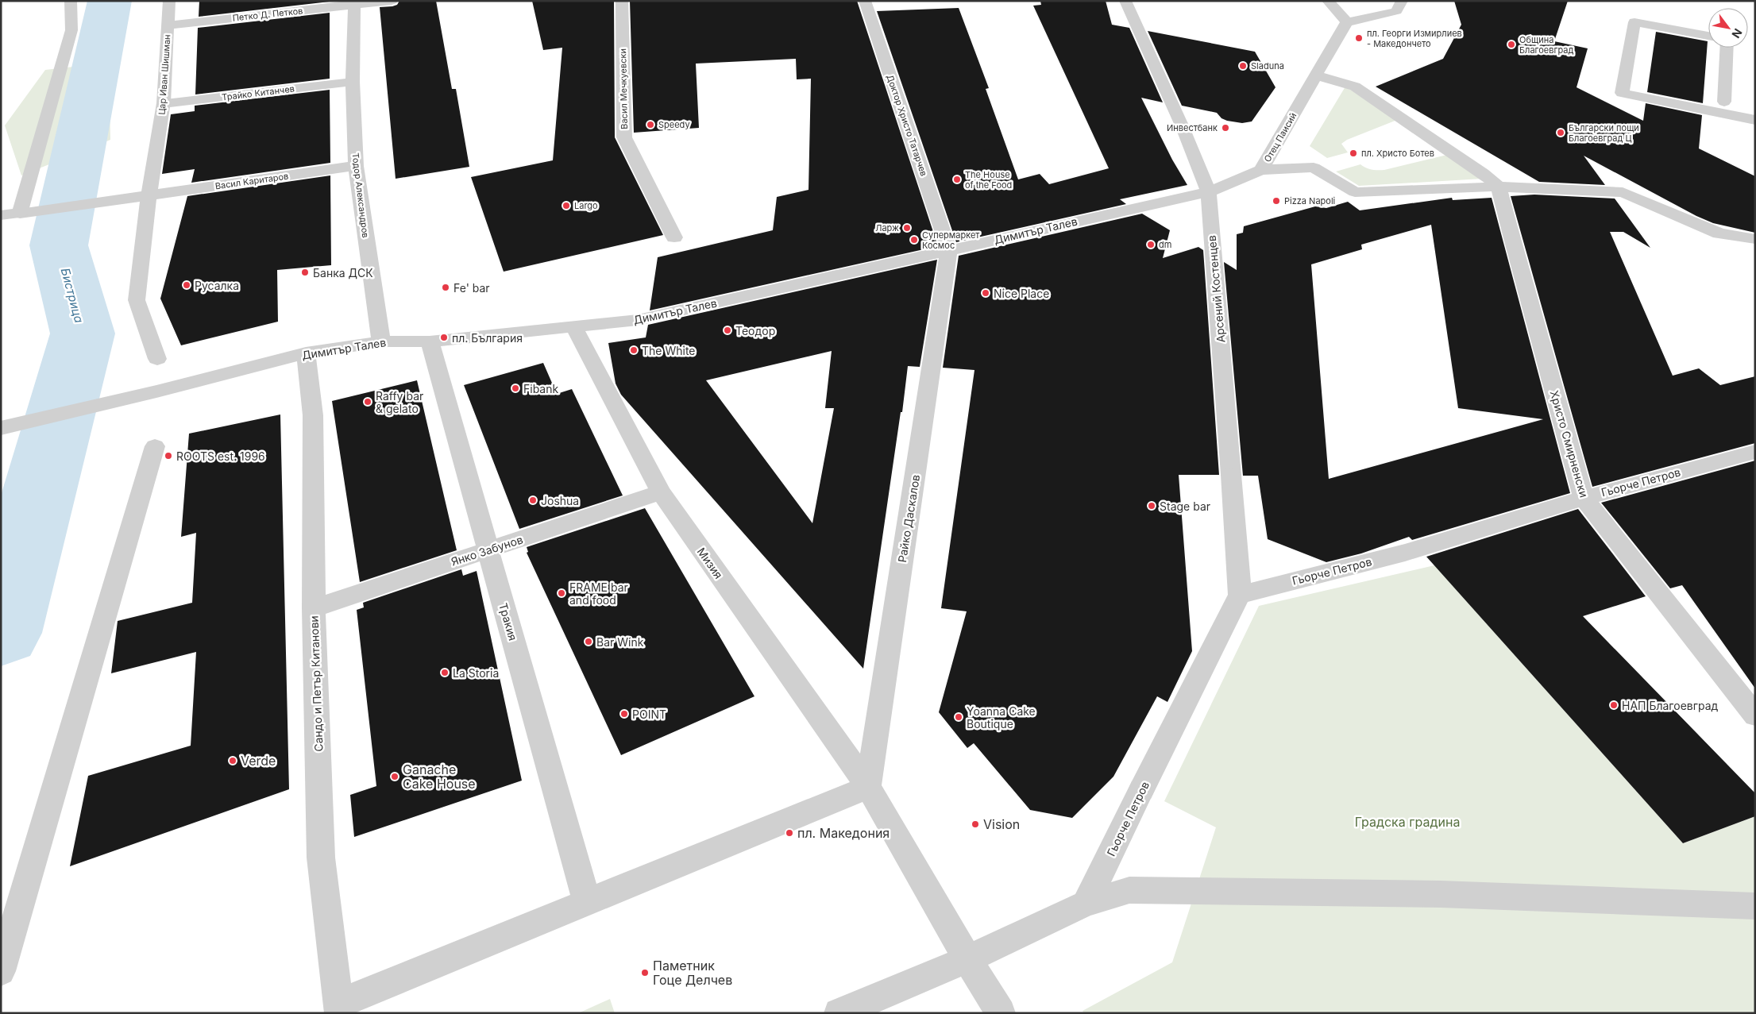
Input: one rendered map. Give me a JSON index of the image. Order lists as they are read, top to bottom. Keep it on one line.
{"streets":{"street":["Петко Д. Петков","Цар Иван Шишман","Васил Мечкуевски","Трайко Китанчев","Доктор Христо Татарчев","Отец Паисий","Васил Каритаров","Тодор Александров","Димитър Талев","Арсений Костенцев","Христо Смирненски","Гьорче Петров","Райко Даскалов","Янко Забунов","Мизия","Тракия","Сандо и Петър Китанови"]},"crossings":[["Петко Д. Петков","Цар Иван Шишман"],["Петко Д. Петков","Тодор Александров"],["Цар Иван Шишман","Трайко Китанчев"],["Цар Иван Шишман","Васил Каритаров"],["Трайко Китанчев","Тодор Александров"],["Доктор Христо Татарчев","Димитър Талев"],["Доктор Христо Татарчев","Райко Даскалов"],["Отец Паисий","Димитър Талев"],["Отец Паисий","Арсений Костенцев"],["Васил Каритаров","Тодор Александров"],["Тодор Александров","Димитър Талев"],["Димитър Талев","Арсений Костенцев"],["Димитър Талев","Райко Даскалов"],["Димитър Талев","Мизия"],["Димитър Талев","Тракия"],["Димитър Талев","Сандо и Петър Китанови"],["Арсений Костенцев","Гьорче Петров"],["Христо Смирненски","Гьорче Петров"],["Райко Даскалов","Мизия"],["Янко Забунов","Мизия"],["Янко Забунов","Тракия"],["Янко Забунов","Сандо и Петър Китанови"]],"water":["Бистрица"],"parks":["Градска градина"],"places":["пл. Георги Измирлиев - Македончето","Община Благоевград","Sladuna","Speedy","Инвестбанк","Български пощи Благоевград Ц","пл. Христо Ботев","The House of the Food","Pizza Napoli","Largo","Ларж","Супермаркет Космос","dm","Банка ДСК","Русалка","Fe' bar","Nice Place","Теодор","пл. България","The White","Fibank","Raffy bar & gelato","ROOTS est. 1996","Joshua","Stage bar","FRAME bar and food","Bar Wink","La Storia","НАП Благоевград","POINT","Yoanna Cake Boutique","Verde","Ganache Cake House","Vision","пл. Македония","Паметник Гоце Делчев"],"north":"bottom right"}
